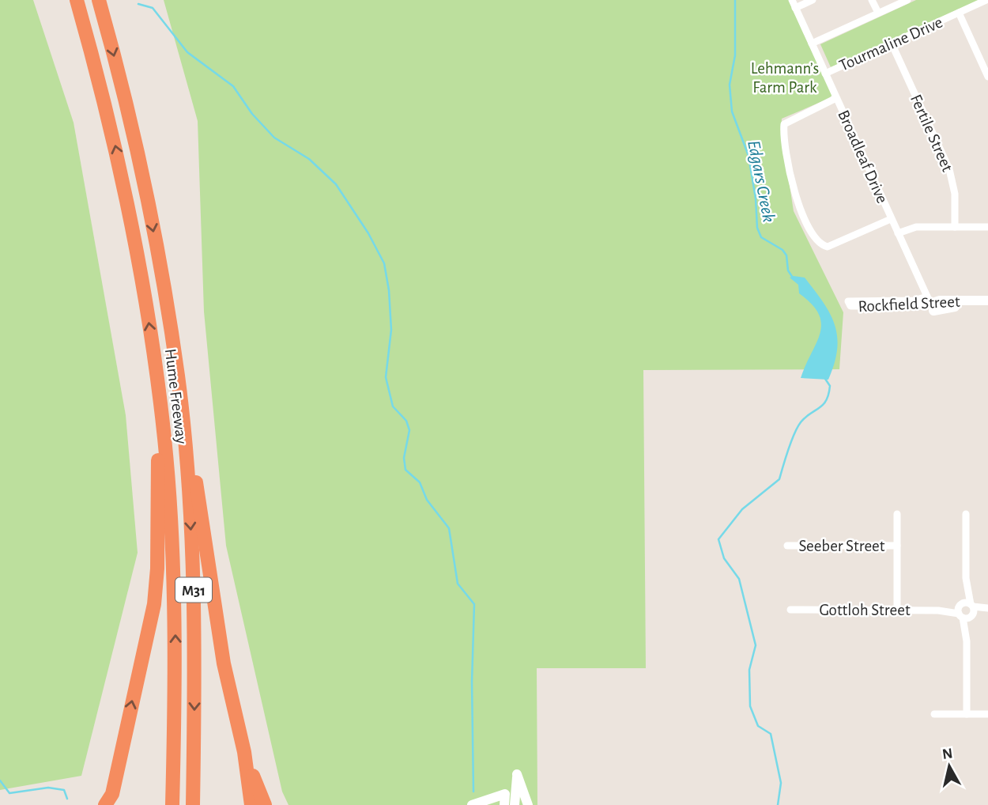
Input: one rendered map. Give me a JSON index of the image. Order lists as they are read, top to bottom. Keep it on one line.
{"streets":{"highway":["Hume Freeway","M31"],"street":["Tourmaline Drive","Fertile Street","Broadleaf Drive","Rockfield Street","Seeber Street","Gottloh Street"]},"crossings":[["Tourmaline Drive","Fertile Street"],["Tourmaline Drive","Broadleaf Drive"],["Broadleaf Drive","Rockfield Street"]],"water":["Edgars Creek"],"parks":["Lehmann’s Farm Park"],"north":"top"}
